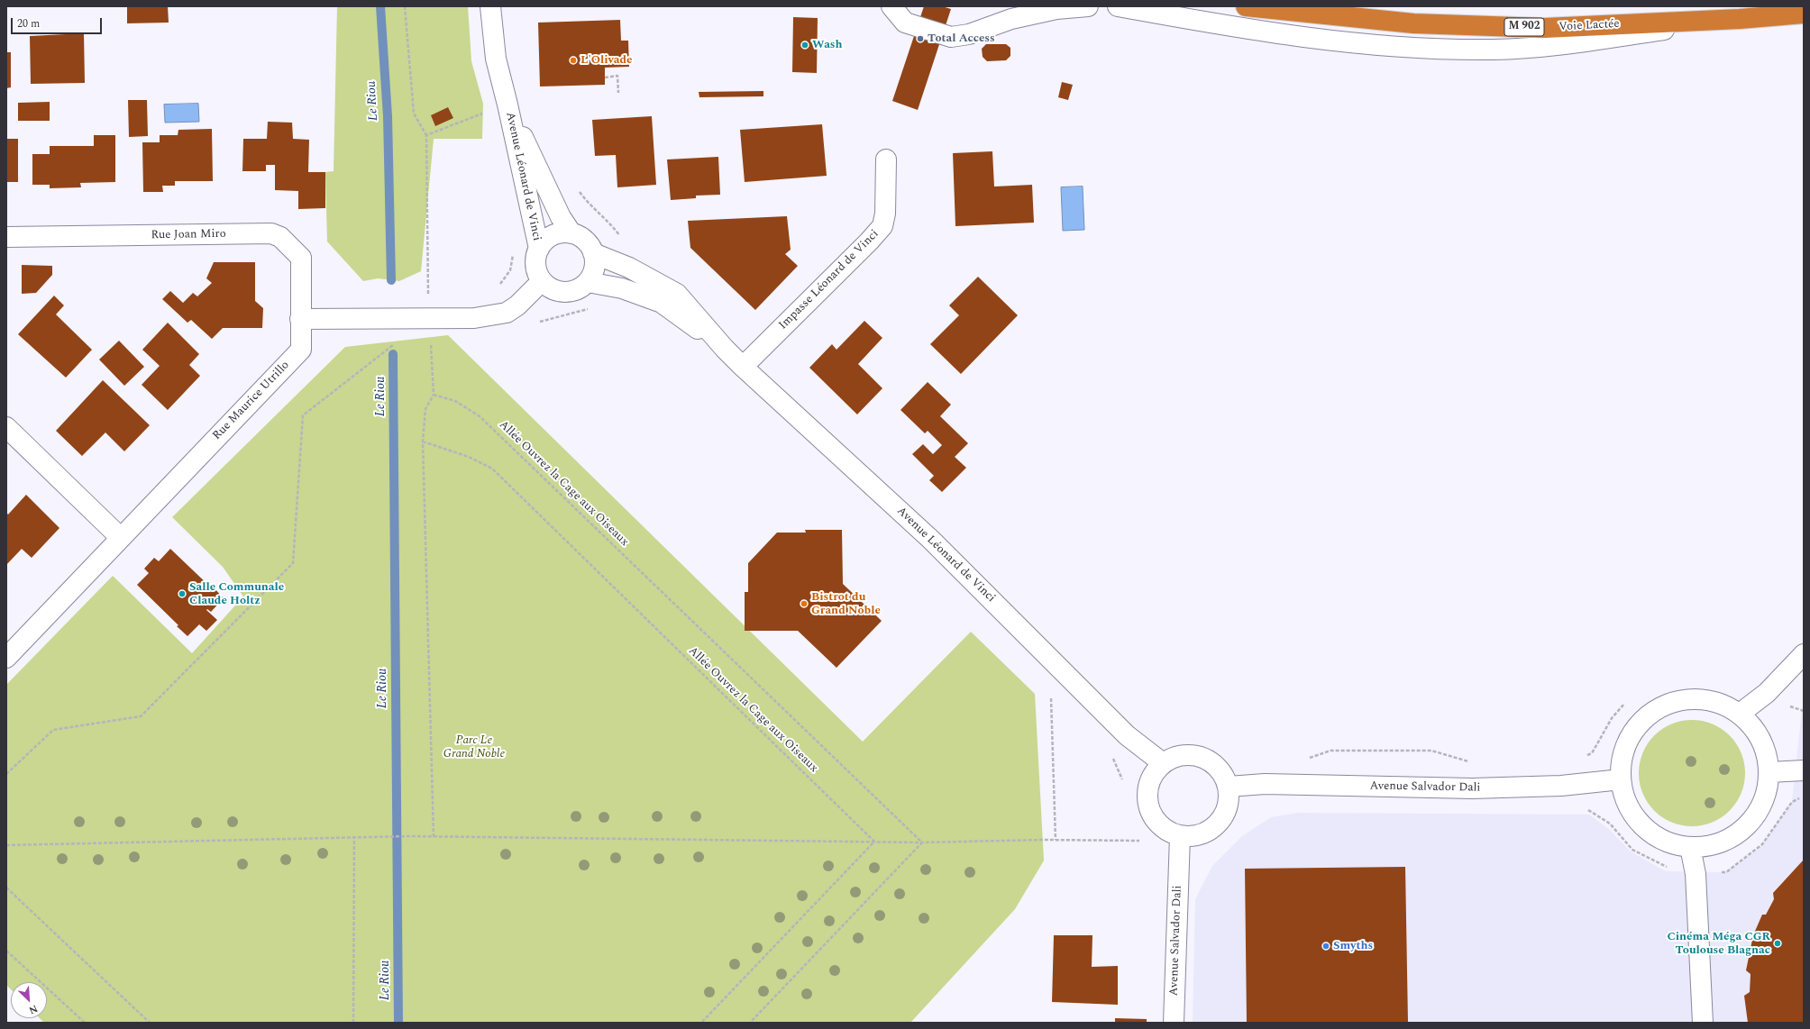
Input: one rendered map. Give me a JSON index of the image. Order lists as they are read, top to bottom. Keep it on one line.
{"streets":{"highway":["Voie Lactée","M 902"],"street":["Avenue Léonard de Vinci","Rue Joan Miro","Impasse Léonard de Vinci","Rue Maurice Utrillo","Avenue Salvador Dali"],"path":["Allée Ouvrez la Cage aux Oiseaux"]},"crossings":[["Avenue Léonard de Vinci","Impasse Léonard de Vinci"],["Avenue Léonard de Vinci","Avenue Salvador Dali"],["Rue Joan Miro","Rue Maurice Utrillo"]],"water":["Le Riou"],"parks":["Parc Le Grand Noble"],"places":["Total Access","Wash","L'Olivade","Salle Communale Claude Holtz","Bistrot du Grand Noble","Cinéma Méga CGR Toulouse Blagnac","Smyths"],"scale_bar":"20 m","north":"bottom right"}
